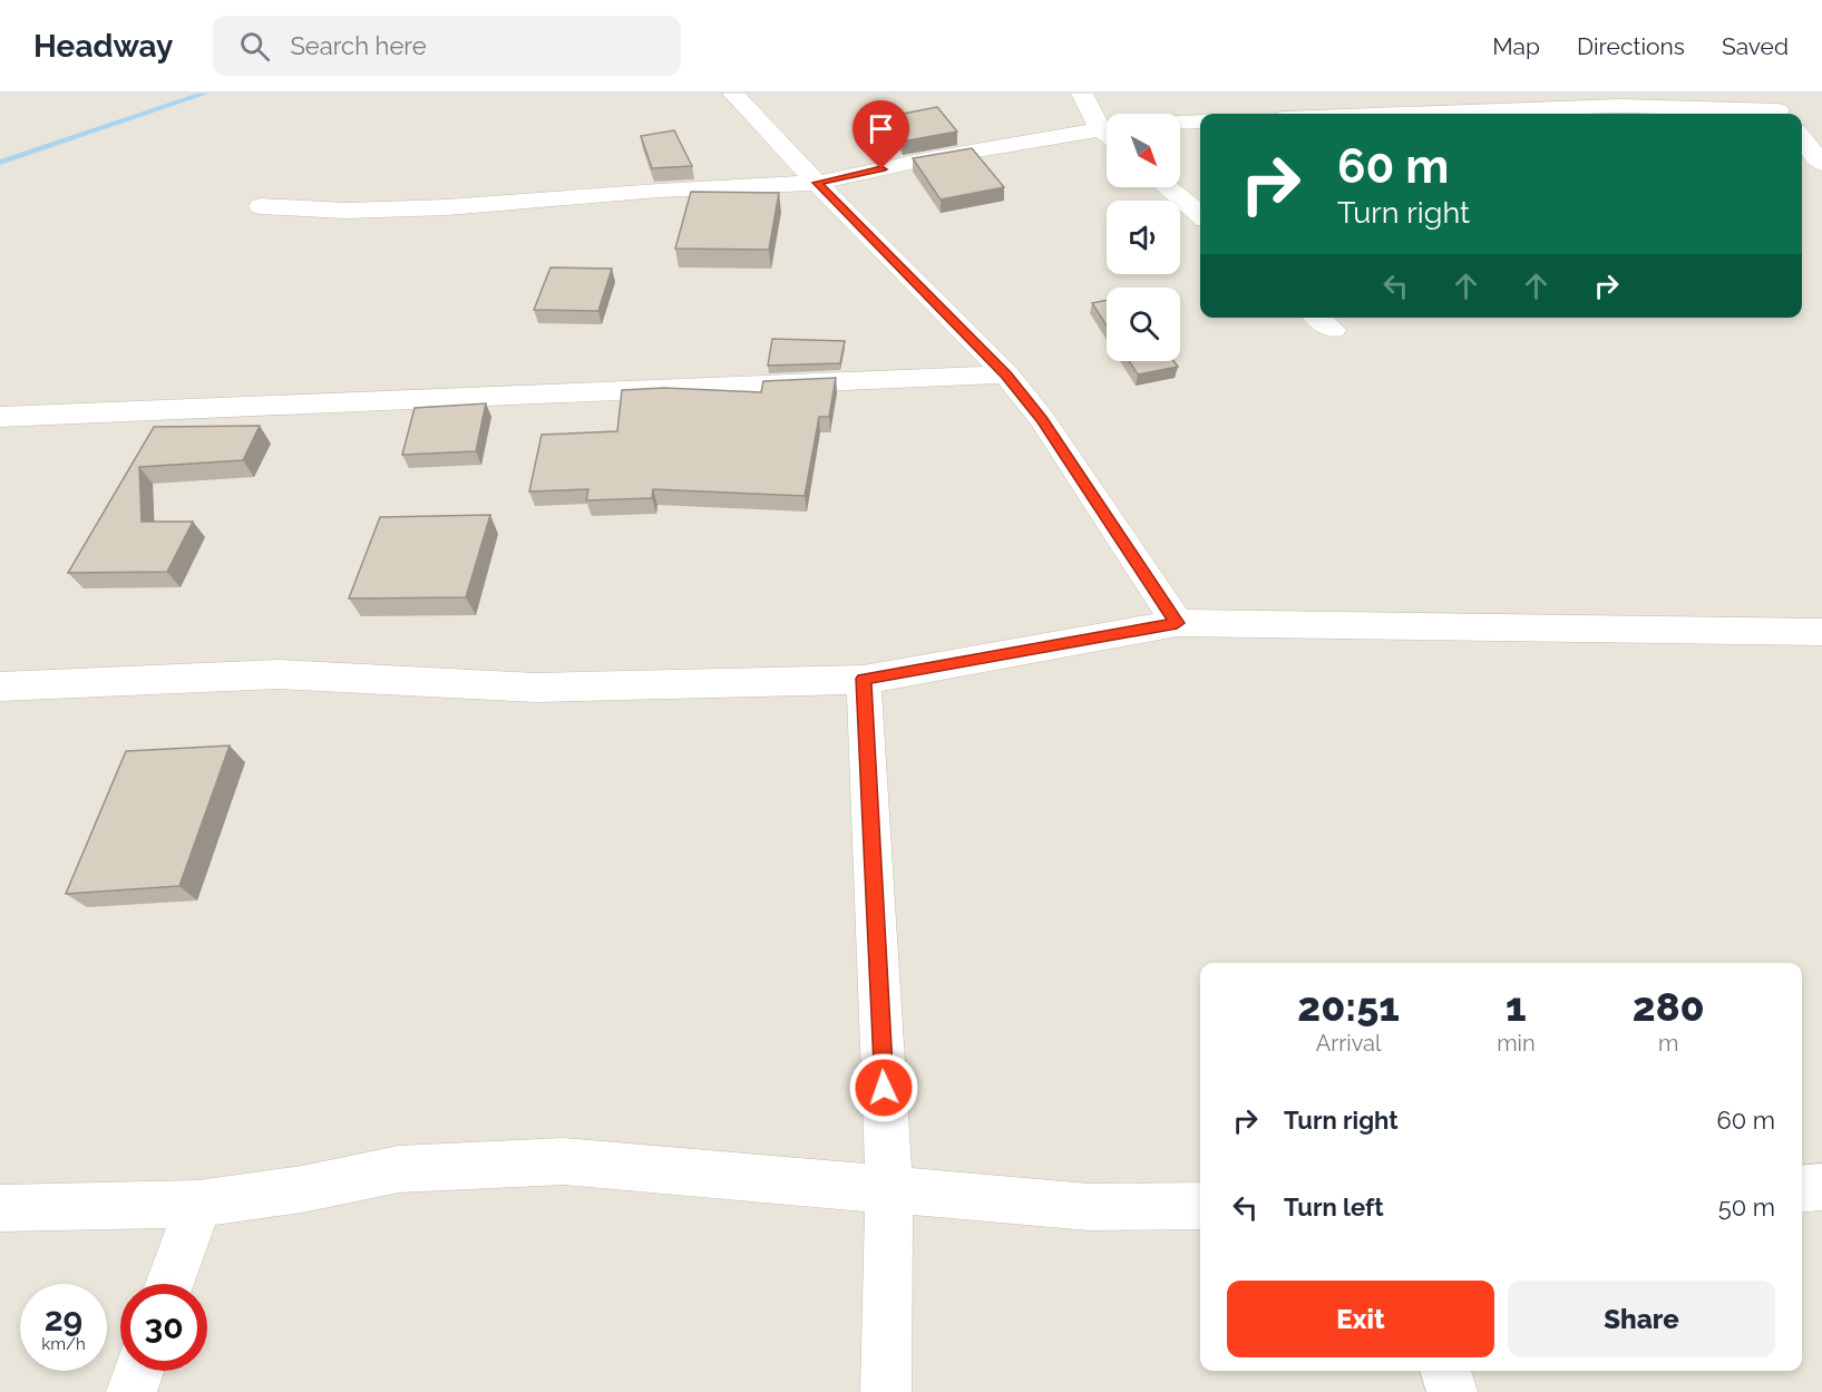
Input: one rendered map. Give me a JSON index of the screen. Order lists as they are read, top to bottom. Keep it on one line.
{"north":"bottom right","page":{"header":"Headway","search":"Search here","nav":["Map","Directions","Saved"],"turn":["60 m","Turn right"],"eta":["20:51","Arrival","1","min","280","m"],"list":[{"name":"Turn right","value":"60 m"},{"name":"Turn left","value":"50 m"}],"buttons":["Exit","Share"],"speed":"29 km/h","limit":"30"}}
